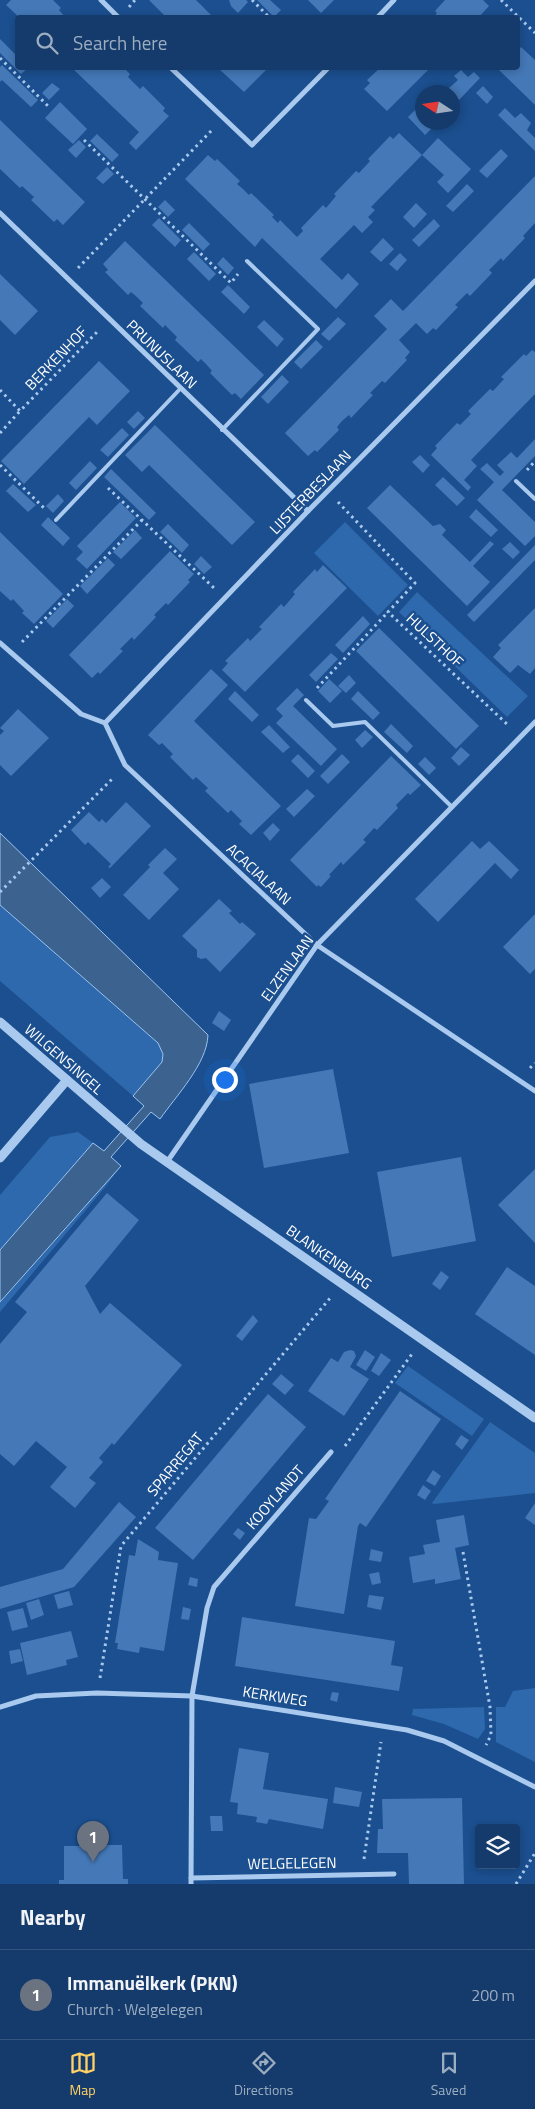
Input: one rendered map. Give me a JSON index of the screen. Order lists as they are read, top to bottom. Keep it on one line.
{"streets":{"street":["PRUNUSLAAN","LIJSTERBESLAAN","ACACIALAAN","ELZENLAAN","WILGENSINGEL","BLANKENBURG","KOOYLANDT","KERKWEG","WELGELEGEN"],"path":["BERKENHOF","HULSTHOF","SPARREGAT"]},"crossings":[["PRUNUSLAAN","BERKENHOF"],["PRUNUSLAAN","LIJSTERBESLAAN"],["LIJSTERBESLAAN","HULSTHOF"],["LIJSTERBESLAAN","ACACIALAAN"],["HULSTHOF","ELZENLAAN"],["ACACIALAAN","ELZENLAAN"],["ELZENLAAN","BLANKENBURG"],["WILGENSINGEL","BLANKENBURG"],["BLANKENBURG","SPARREGAT"],["SPARREGAT","KERKWEG"],["KOOYLANDT","KERKWEG"],["KOOYLANDT","WELGELEGEN"],["KERKWEG","WELGELEGEN"]],"north":"left","page":{"search":"Search here","pins":"1","heading":"Nearby","list":[{"mark":"1","name":"Immanuëlkerk (PKN)","note":"Church · Welgelegen","value":"200 m"}],"nav":["Map","Directions","Saved"]}}
